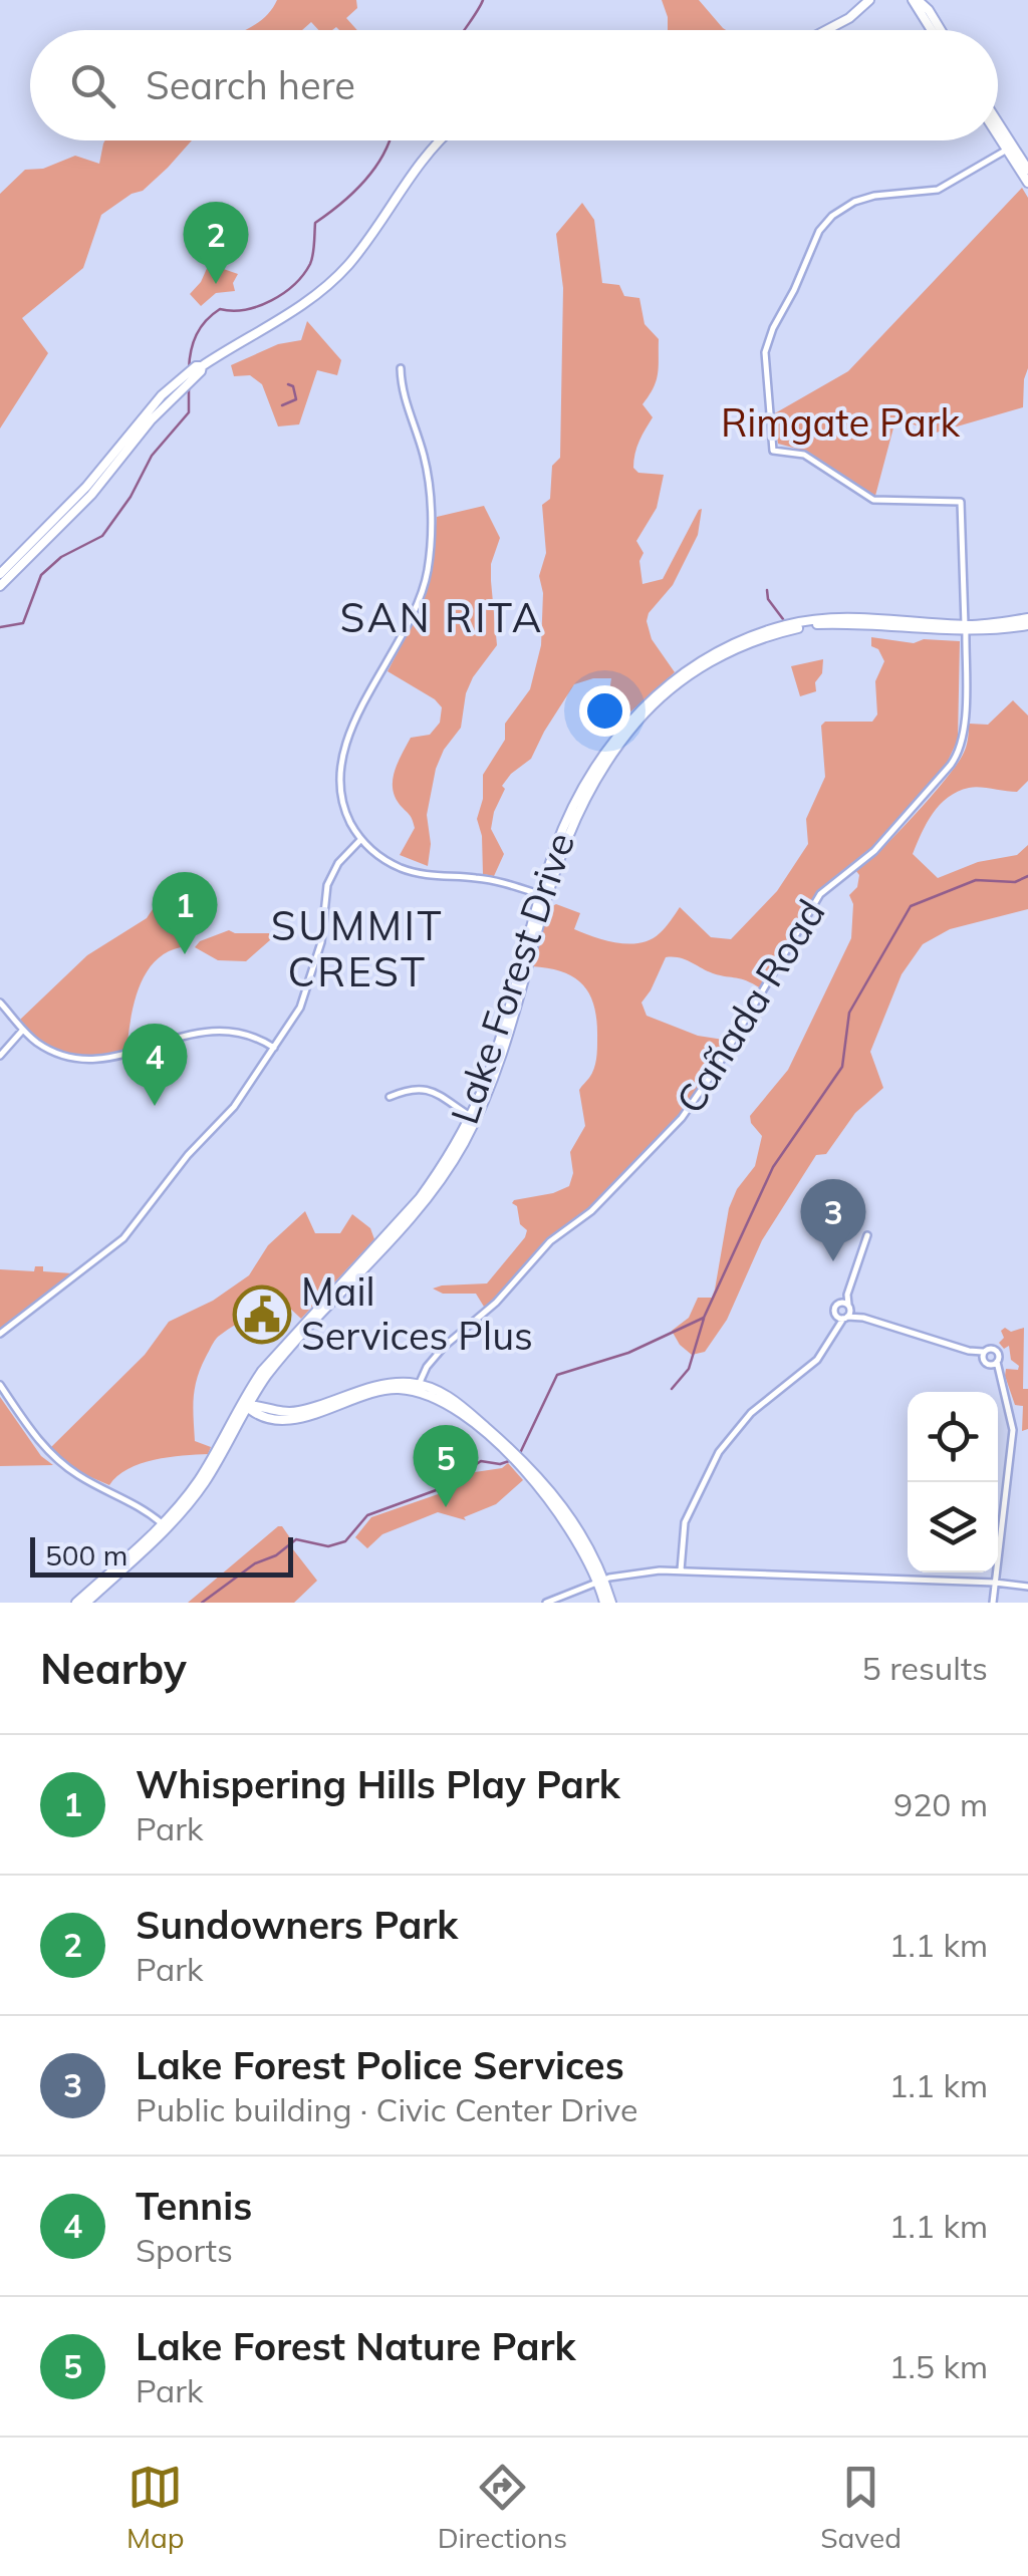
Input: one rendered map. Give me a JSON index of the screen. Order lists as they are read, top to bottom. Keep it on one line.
{"streets":{"main road":["Lake Forest Drive"],"street":["Cañada Road"]},"crossings":[["Lake Forest Drive","Cañada Road"]],"districts":["SAN RITA","SUMMIT CREST"],"parks":["Rimgate Park"],"places":{"public building":["Mail Services Plus"]},"scale_bar":"500 m","page":{"search":"Search here","pins":["2","1","4","3","5"],"scale":"500 m","heading":["Nearby","5 results"],"list":[{"mark":"1","name":"Whispering Hills Play Park","note":"Park","value":"920 m"},{"mark":"2","name":"Sundowners Park","note":"Park","value":"1.1 km"},{"mark":"3","name":"Lake Forest Police Services","note":"Public building · Civic Center Drive","value":"1.1 km"},{"mark":"4","name":"Tennis","note":"Sports","value":"1.1 km"},{"mark":"5","name":"Lake Forest Nature Park","note":"Park","value":"1.5 km"}],"nav":["Map","Directions","Saved"]}}
